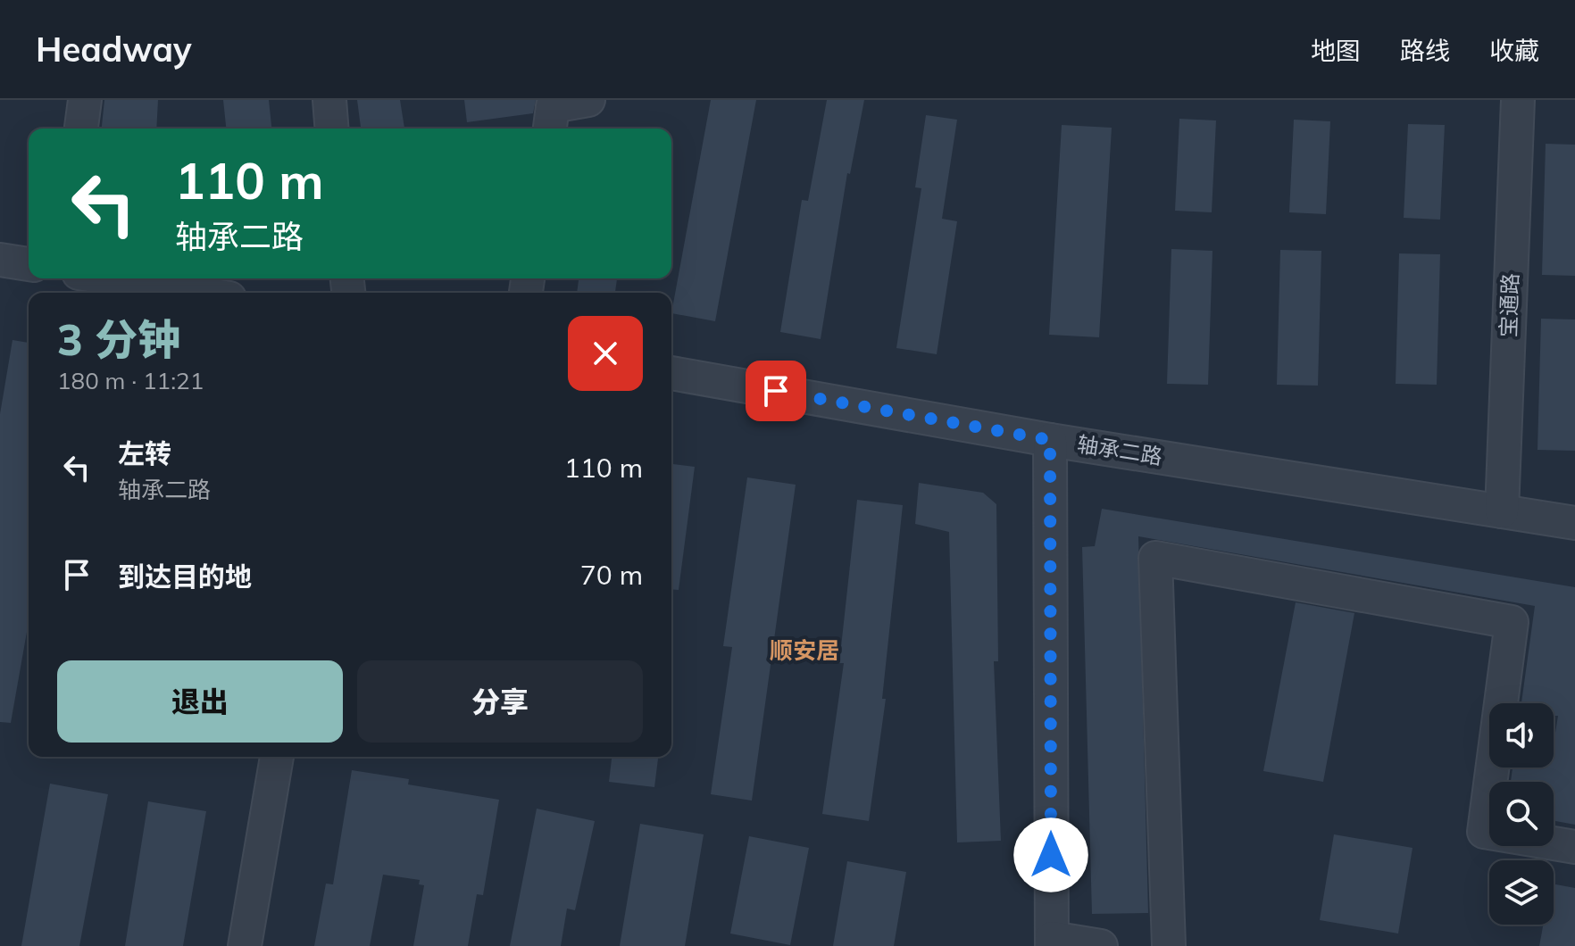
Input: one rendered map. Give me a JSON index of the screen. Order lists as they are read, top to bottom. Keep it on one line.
{"streets":{"street":["宝通路","轴承二路"]},"crossings":[["宝通路","轴承二路"]],"districts":["顺安居"],"page":{"header":"Headway","nav":["地图","路线","收藏"],"turn":["110 m","轴承二路"],"heading":["3 分钟","180 m · 11:21"],"list":[{"name":"左转","note":"轴承二路","value":"110 m"},{"name":"到达目的地","value":"70 m"}],"buttons":["退出","分享"]}}
